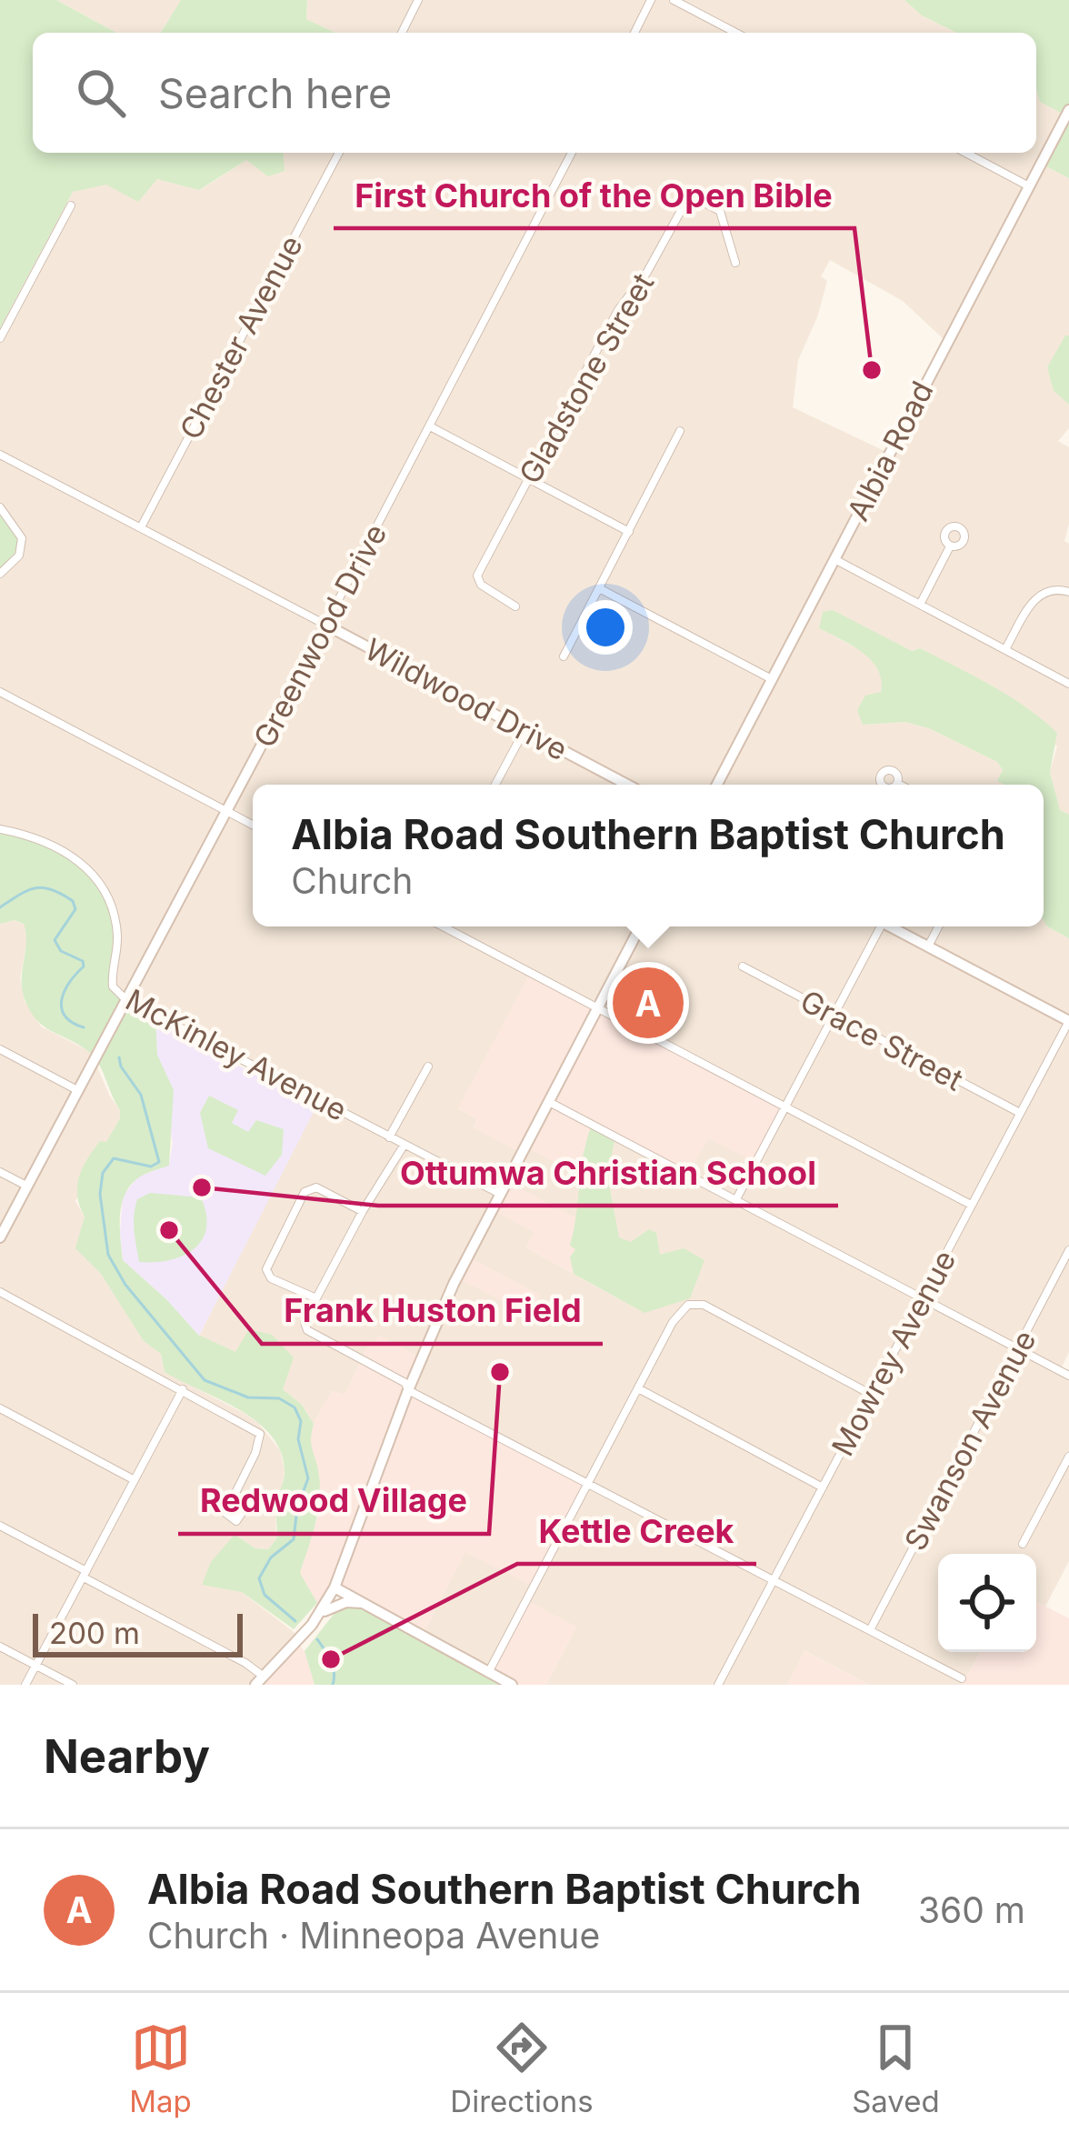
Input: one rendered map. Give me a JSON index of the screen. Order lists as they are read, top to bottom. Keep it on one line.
{"streets":{"street":["Chester Avenue","Gladstone Street","Albia Road","Greenwood Drive","Wildwood Drive","Grace Street","McKinley Avenue","Mowrey Avenue","Swanson Avenue"]},"crossings":[["Chester Avenue","Wildwood Drive"],["Greenwood Drive","Wildwood Drive"],["Greenwood Drive","McKinley Avenue"],["Grace Street","Mowrey Avenue"]],"places":["First Church of the Open Bible","Ottumwa Christian School","Frank Huston Field","Redwood Village","Kettle Creek"],"scale_bar":"200 m","page":{"search":"Search here","popup":["Albia Road Southern Baptist Church","Church"],"pins":"A","scale":"200 m","heading":"Nearby","list":[{"mark":"A","name":"Albia Road Southern Baptist Church","note":"Church · Minneopa Avenue","value":"360 m"}],"nav":["Map","Directions","Saved"]}}
